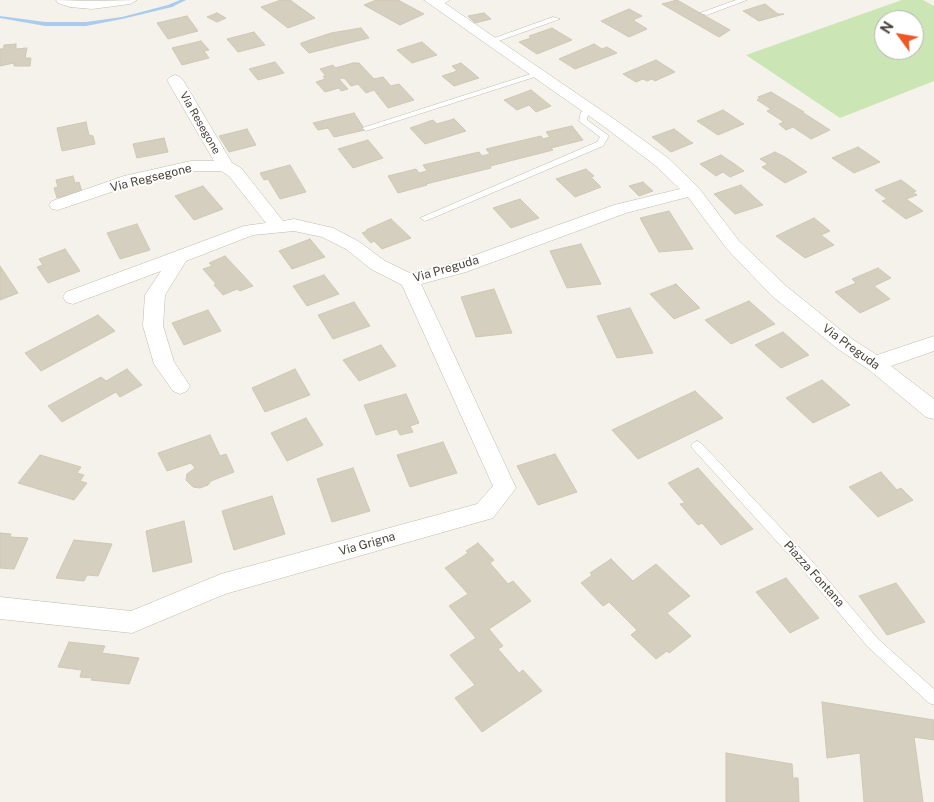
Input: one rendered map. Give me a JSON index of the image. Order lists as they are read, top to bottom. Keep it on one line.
{"streets":{"street":["Via Resegone","Via Regsegone","Via Preguda","Via Grigna"],"lane":["Piazza Fontana"]},"crossings":[["Via Resegone","Via Regsegone"],["Via Preguda","Via Grigna"]],"north":"top left"}
